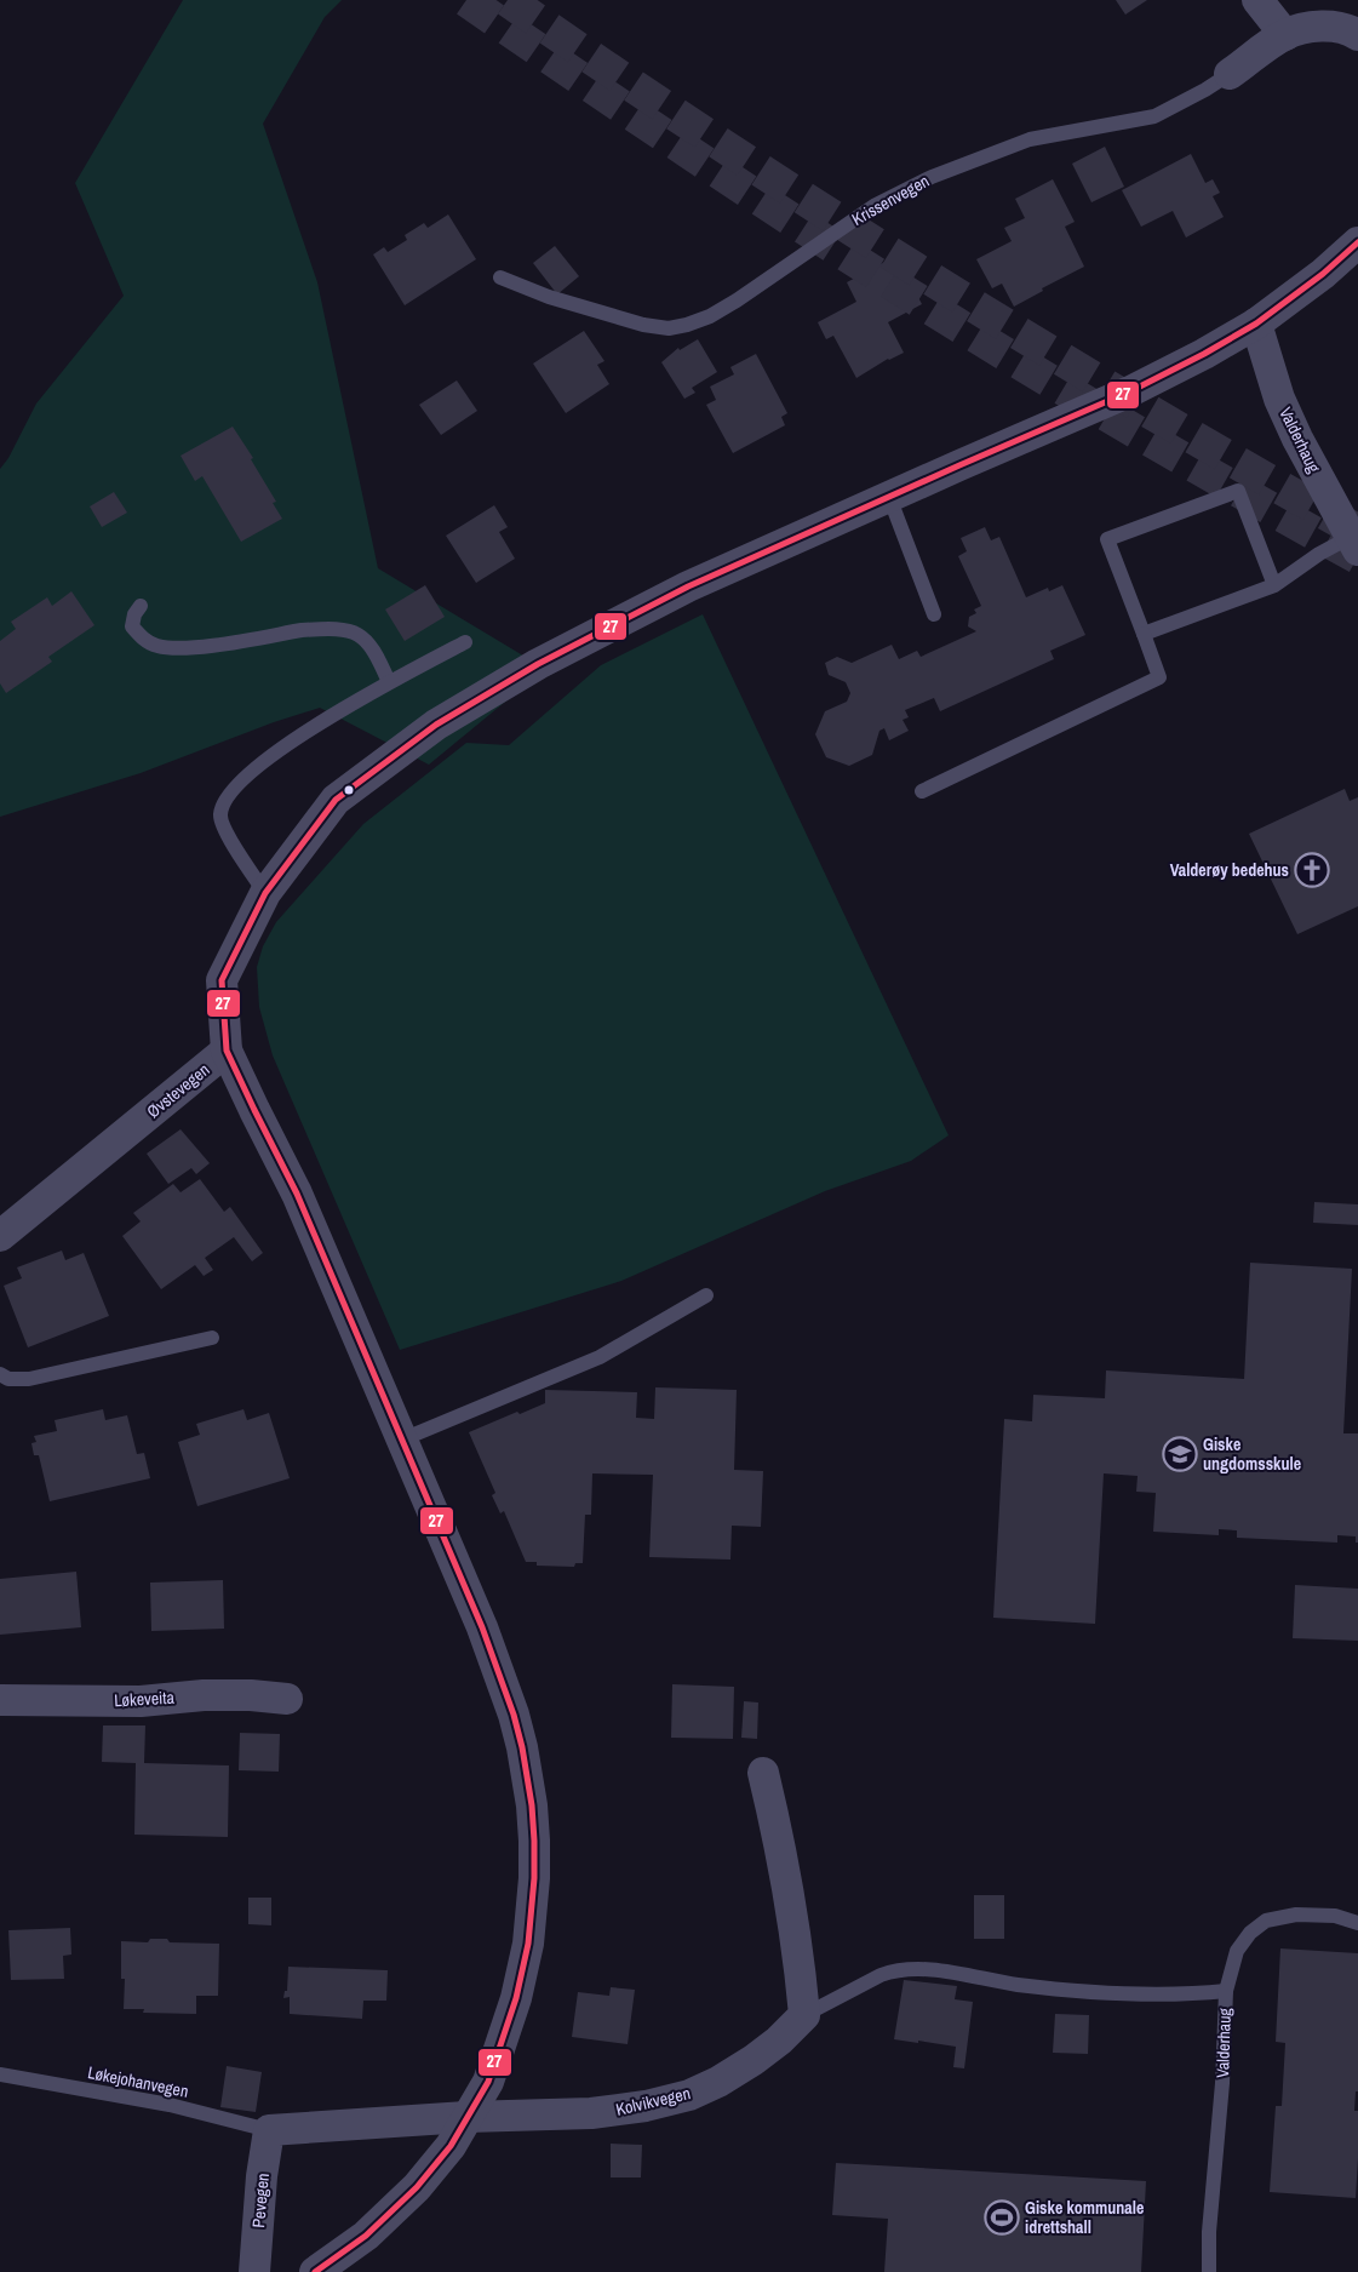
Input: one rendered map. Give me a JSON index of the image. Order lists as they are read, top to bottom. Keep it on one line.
{"streets":{"street":["Krissenvegen","Valderhaug","Øvstevegen","Løkeveita","Kolvikvegen","Pevegen"],"lane":["Løkejohanvegen"]},"crossings":[["Løkejohanvegen","Kolvikvegen"],["Løkejohanvegen","Pevegen"],["Kolvikvegen","Pevegen"]],"places":{"church":["Valderøy bedehus"],"school or university":["Giske ungdomsskule"],"sports":["Giske kommunale idrettshall"]},"lines":["transit line 27"]}
